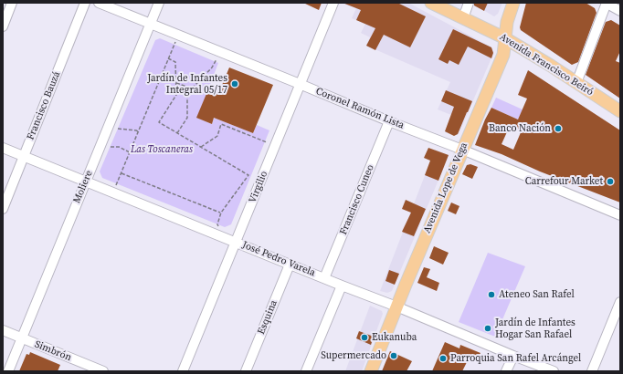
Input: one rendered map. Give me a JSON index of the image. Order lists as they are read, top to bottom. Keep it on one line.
{"streets":{"main road":["Avenida Francisco Beiró","Avenida Lope de Vega"],"street":["Francisco Bauzá","Coronel Ramón Lista","Moliere","Virgilio","Francisco Cuneo","José Pedro Varela","Esquina","Simbrón"]},"crossings":[["Avenida Francisco Beiró","Avenida Lope de Vega"],["Francisco Bauzá","José Pedro Varela"],["Coronel Ramón Lista","Moliere"],["Coronel Ramón Lista","Virgilio"],["Coronel Ramón Lista","Avenida Lope de Vega"],["Coronel Ramón Lista","Francisco Cuneo"],["Moliere","José Pedro Varela"],["Moliere","Simbrón"],["Virgilio","José Pedro Varela"],["Avenida Lope de Vega","José Pedro Varela"],["Francisco Cuneo","José Pedro Varela"],["José Pedro Varela","Esquina"]],"parks":["Las Toscaneras"],"places":["Jardín de Infantes Integral 05/17","Banco Nación","Carrefour Market","Ateneo San Rafel","Jardín de Infantes Hogar San Rafael","Eukanuba","Supermercado","Parroquia San Rafel Arcángel"]}
